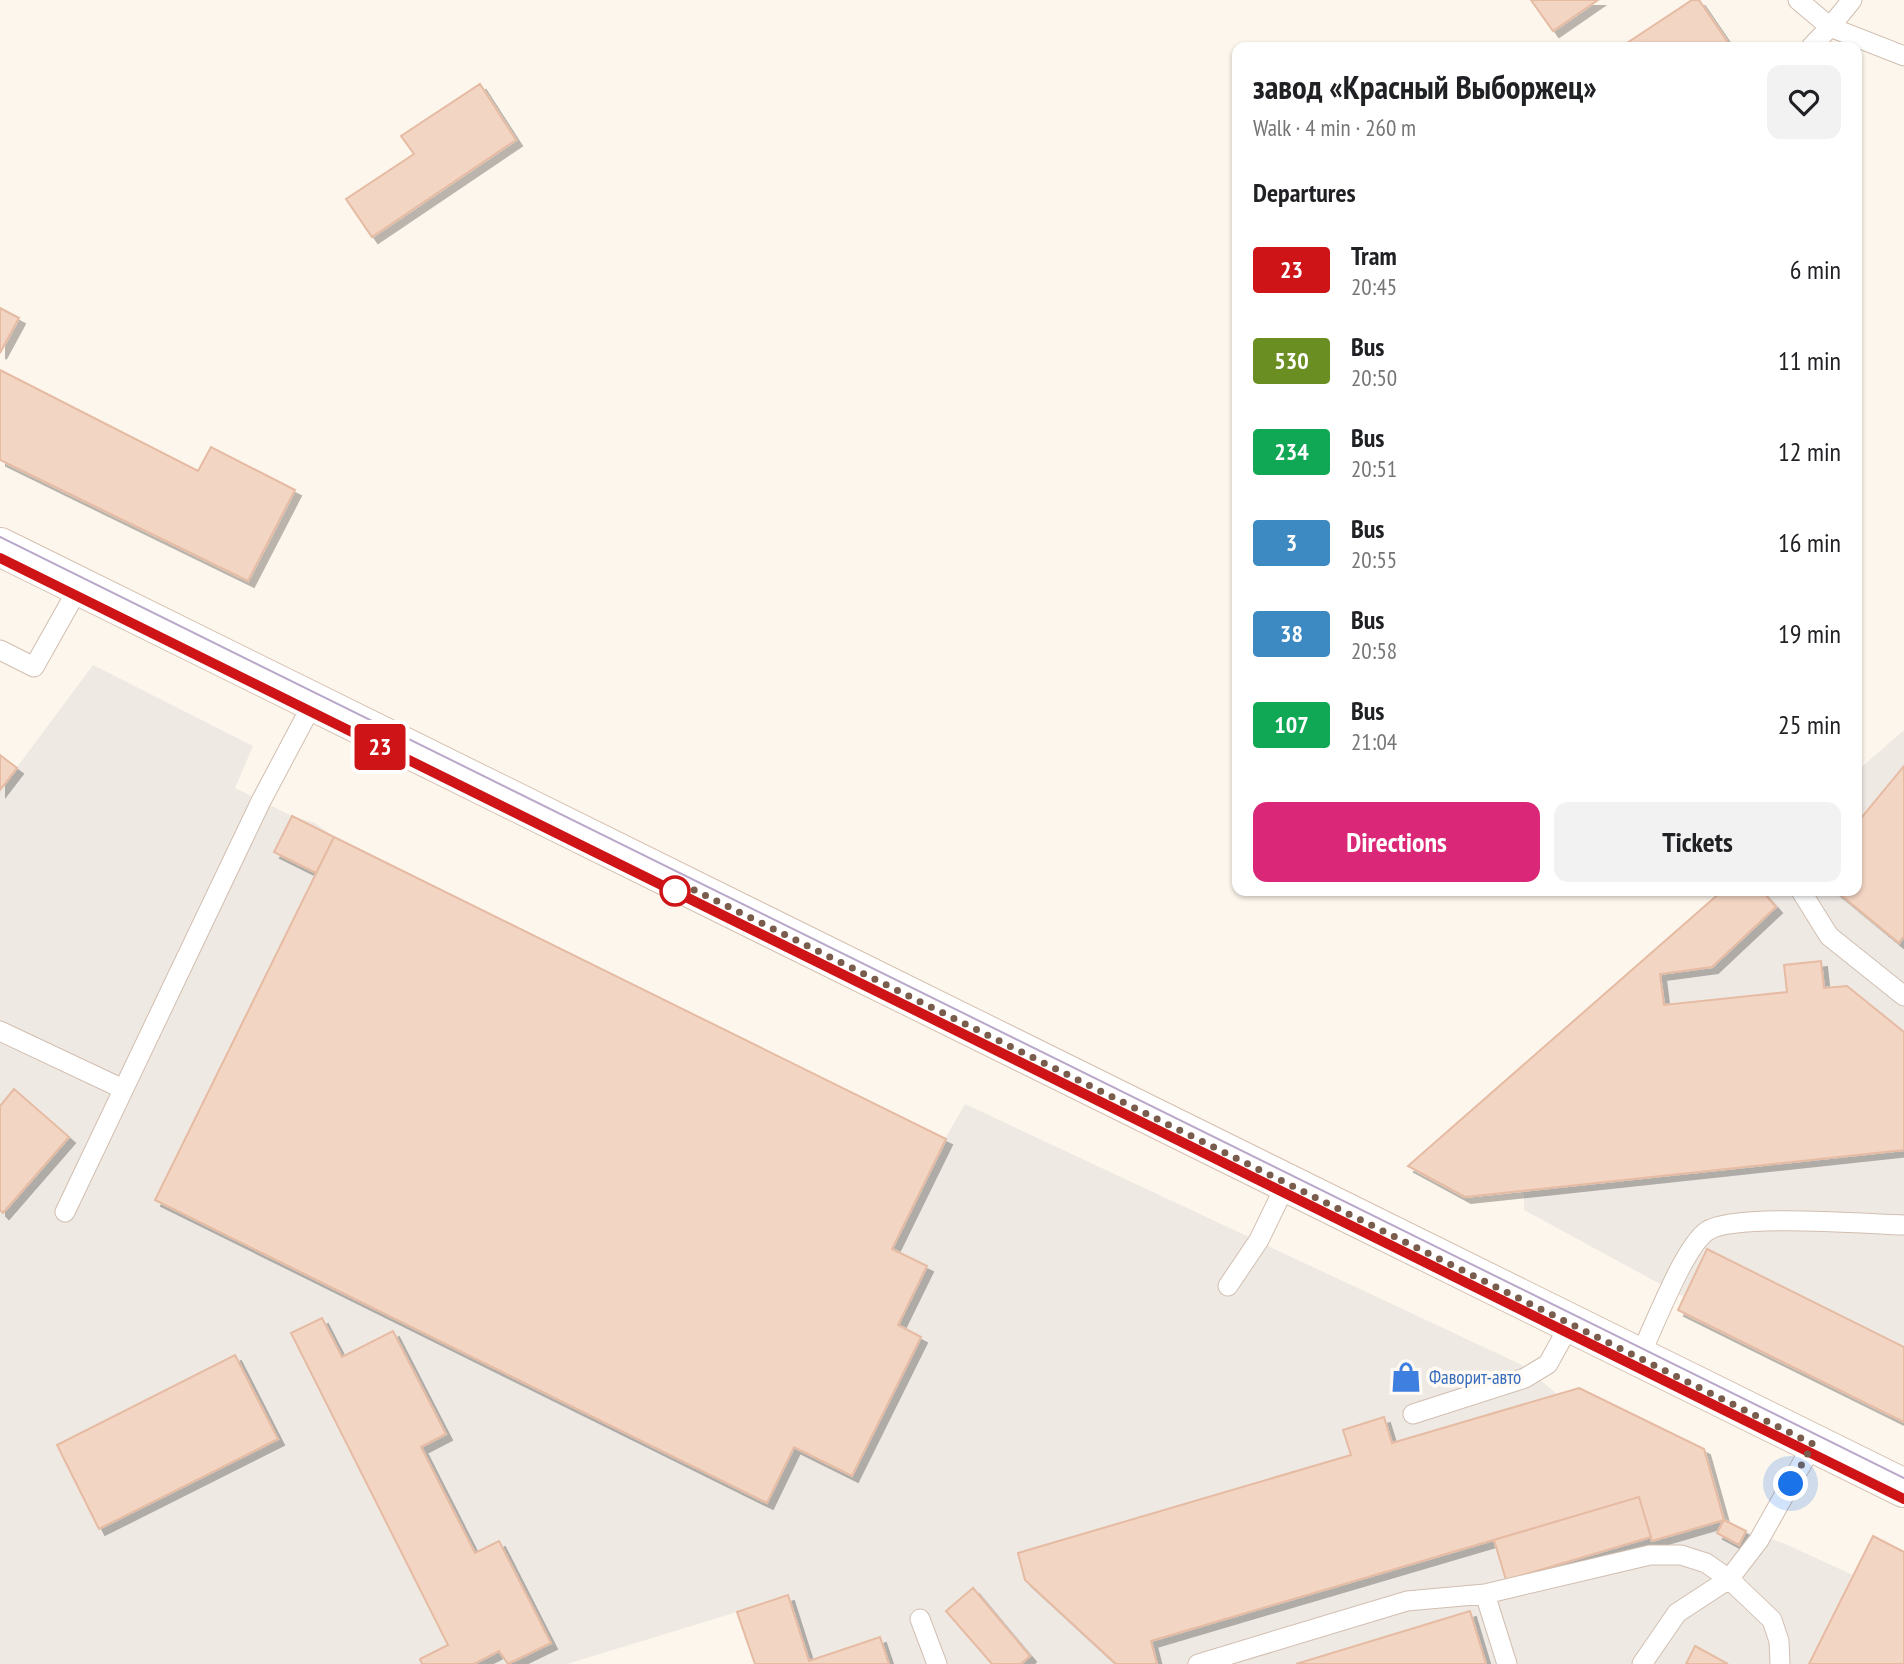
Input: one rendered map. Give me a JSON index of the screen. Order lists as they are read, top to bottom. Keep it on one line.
{"places":{"shop":["Фаворит-авто"]},"lines":["tram line 23"],"page":{"on_map":"23","heading":[["завод «Красный Выборжец»","Walk · 4 min · 260 m"],"Departures"],"list":[{"mark":"23","name":"Tram","note":"20:45","value":"6 min"},{"mark":"530","name":"Bus","note":"20:50","value":"11 min"},{"mark":"234","name":"Bus","note":"20:51","value":"12 min"},{"mark":"3","name":"Bus","note":"20:55","value":"16 min"},{"mark":"38","name":"Bus","note":"20:58","value":"19 min"},{"mark":"107","name":"Bus","note":"21:04","value":"25 min"}],"buttons":["Directions","Tickets"]}}
